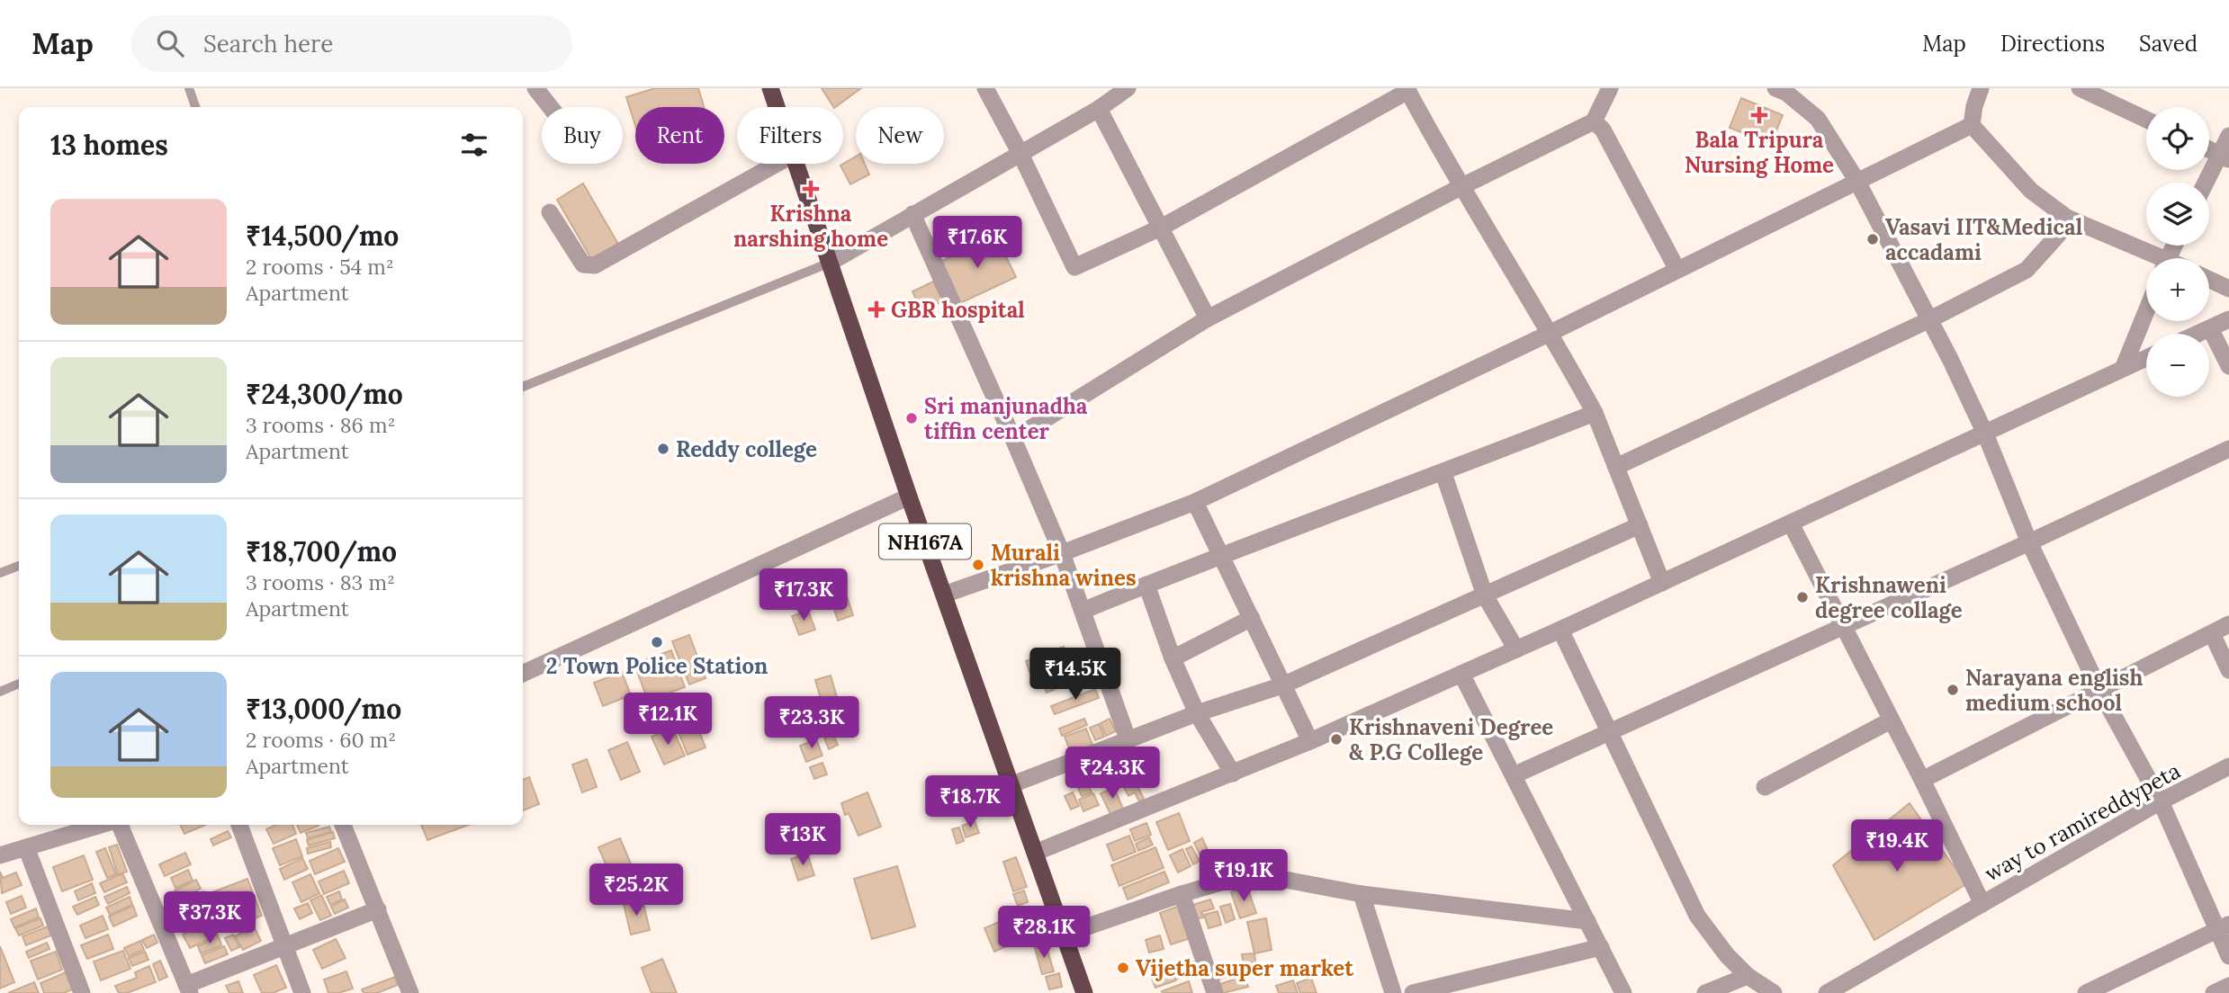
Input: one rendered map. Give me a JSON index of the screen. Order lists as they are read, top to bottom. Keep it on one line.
{"streets":{"highway":["NH167A"],"street":["way to ramireddypeta"]},"places":{"health":["Bala Tripura Nursing Home","Krishna narshing home","GBR hospital"],"other":["Vasavi IIT&Medical accadami","Sri manjunadha tiffin center","Reddy college","Murali krishna wines","Krishnaweni degree collage","2 Town Police Station","Narayana english medium school","Krishnaveni Degree & P.G College","Vijetha super market"]},"page":{"header":"Map","search":"Search here","nav":["Map","Directions","Saved"],"map_buttons":["+","−"],"chip":["Buy","Rent","Filters","New"],"heading":"13 homes","list":[{"name":"₹14,500/mo","note":"2 rooms · 54 m² · Apartment"},{"name":"₹24,300/mo","note":"3 rooms · 86 m² · Apartment"},{"name":"₹18,700/mo","note":"3 rooms · 83 m² · Apartment"},{"name":"₹13,000/mo","note":"2 rooms · 60 m² · Apartment"}],"price":["₹17.6K","₹17.3K","₹14.5K","₹12.1K","₹23.3K","₹24.3K","₹18.7K","₹13K","₹19.4K","₹19.1K","₹25.2K","₹37.3K","₹28.1K"]}}
